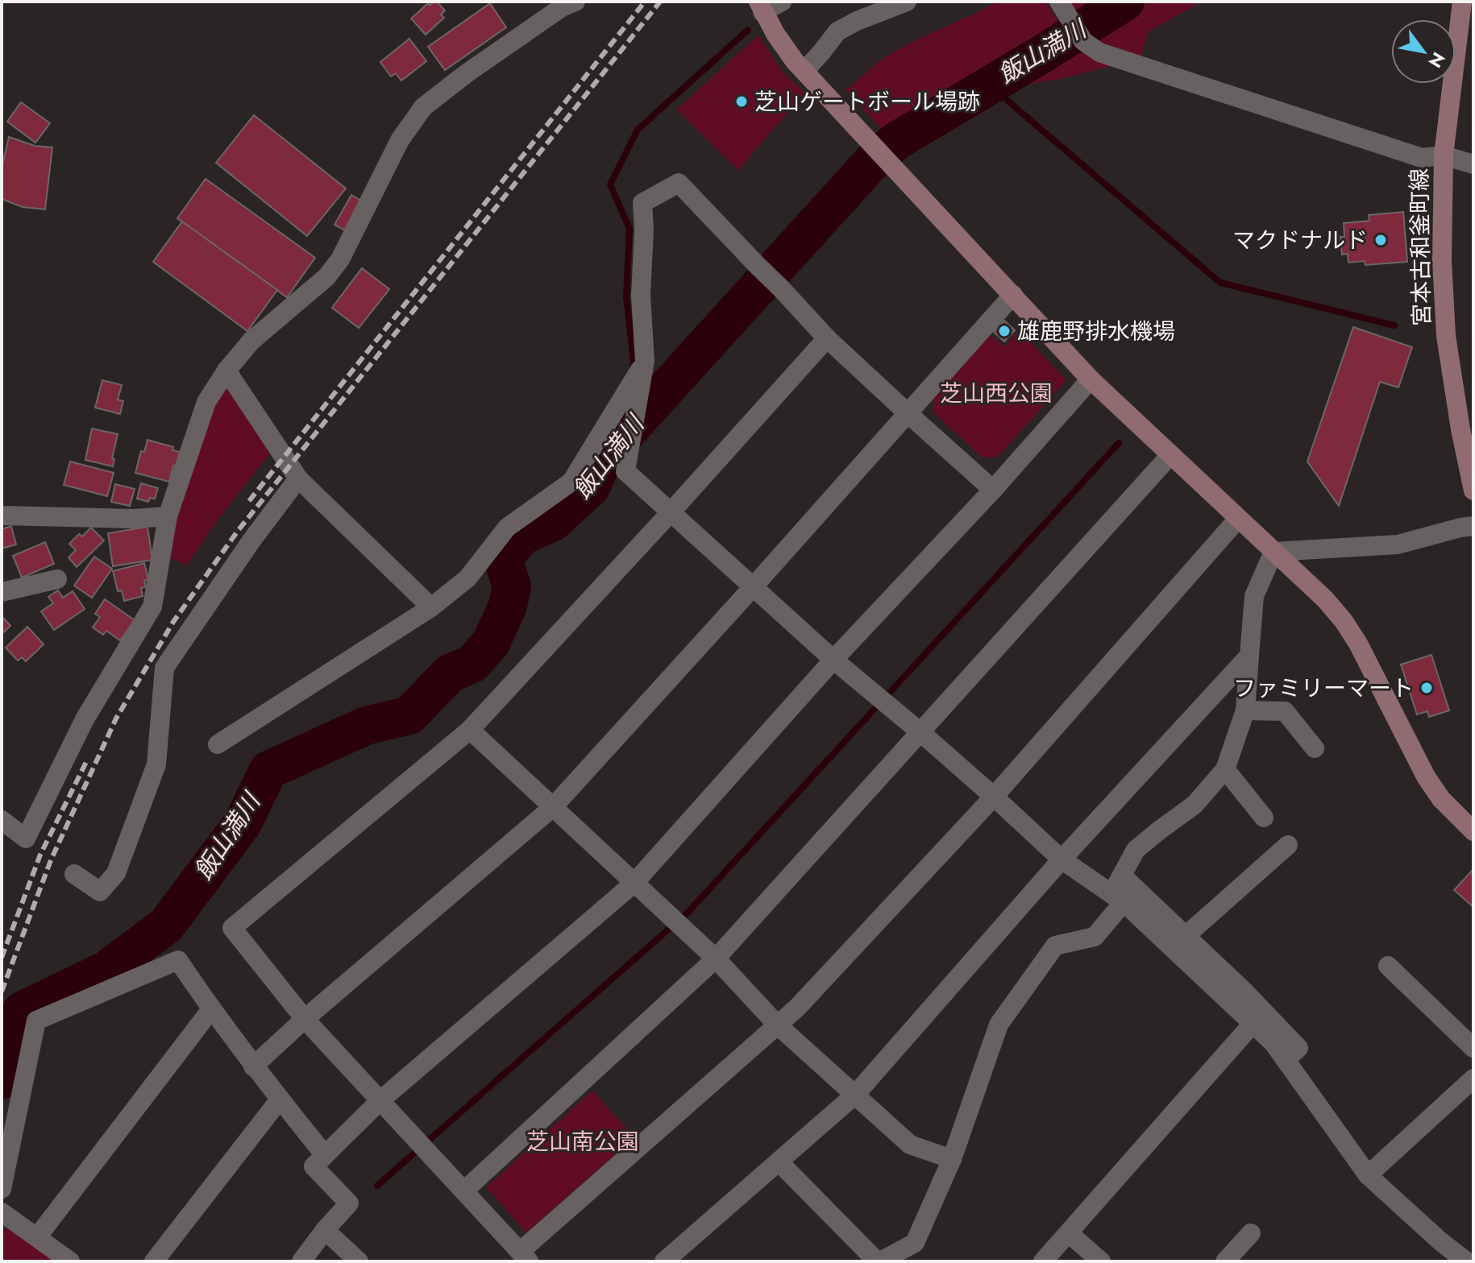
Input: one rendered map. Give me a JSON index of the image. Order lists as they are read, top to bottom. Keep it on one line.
{"streets":{"street":["宮本古和釜町線"]},"water":["飯山満川"],"parks":["芝山西公園","芝山南公園"],"places":["芝山ゲートボール場跡","マクドナルド","雄鹿野排水機場","ファミリーマート"],"north":"bottom right"}
